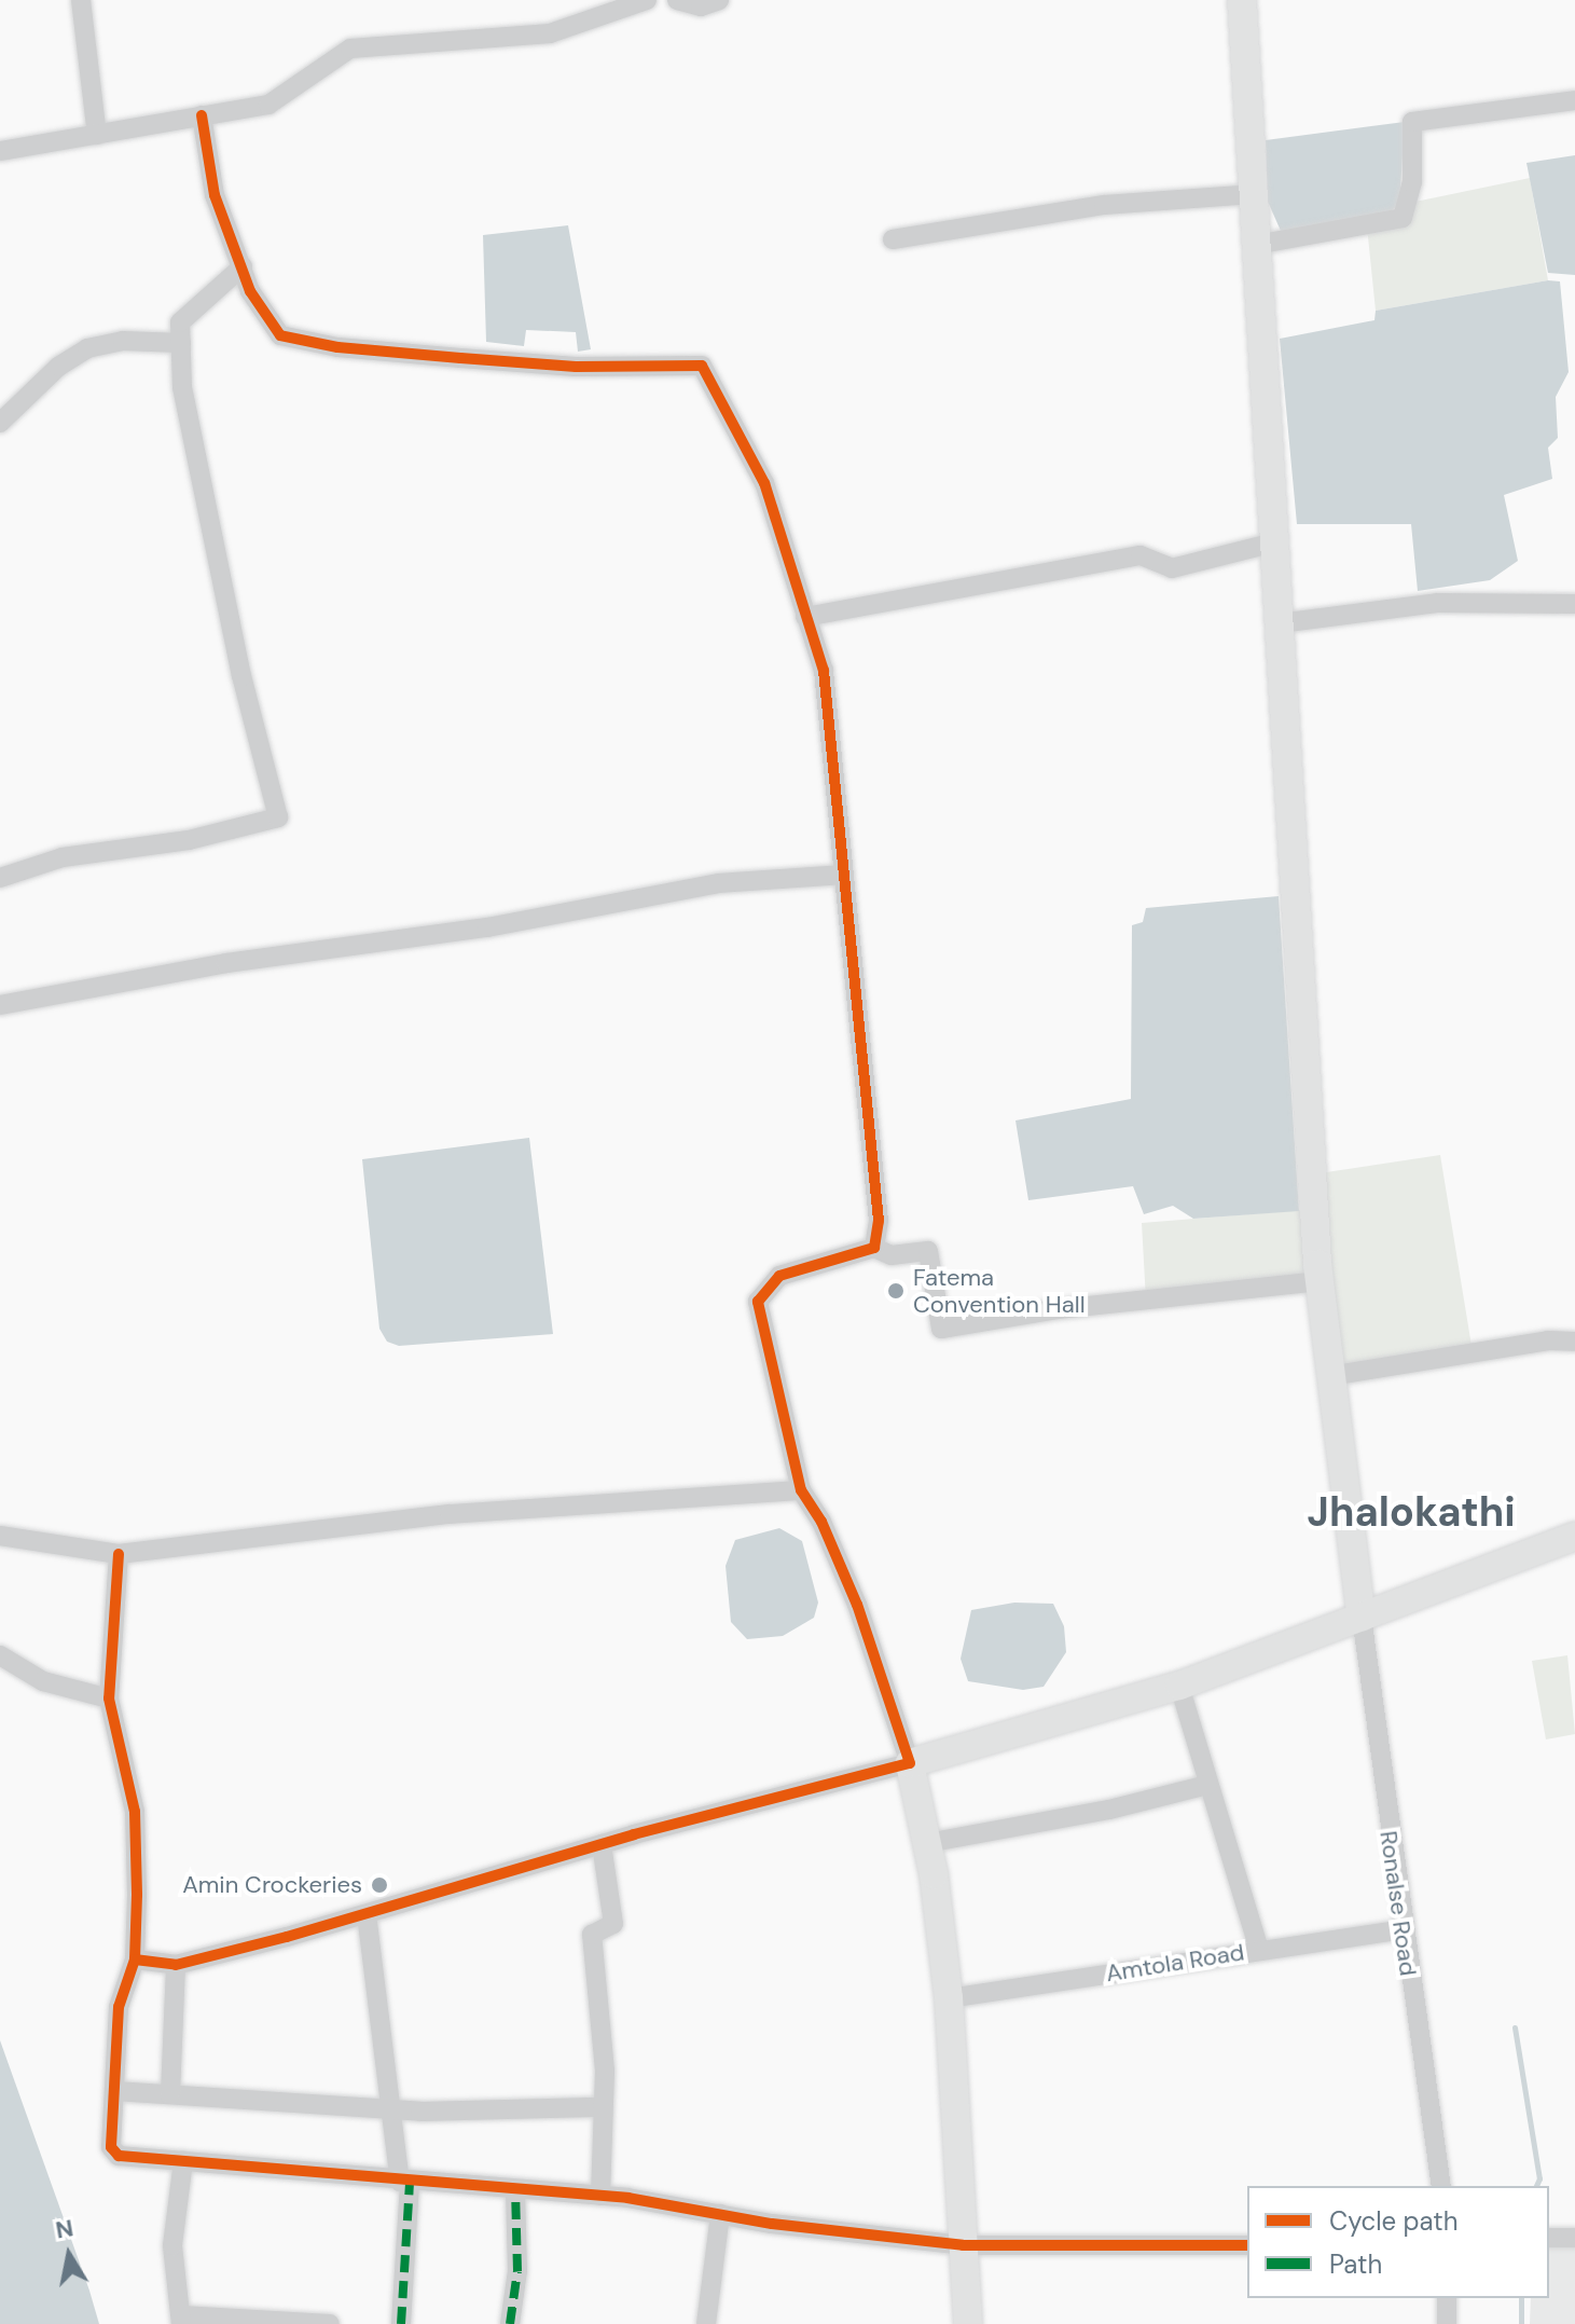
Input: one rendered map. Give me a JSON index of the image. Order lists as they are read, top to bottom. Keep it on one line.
{"streets":{"street":["Ronalse Road","Amtola Road"]},"crossings":[["Ronalse Road","Amtola Road"]],"districts":["Jhalokathi"],"places":["Fatema Convention Hall","Amin Crockeries"],"legend":["Cycle path","Path"],"north":"top"}
